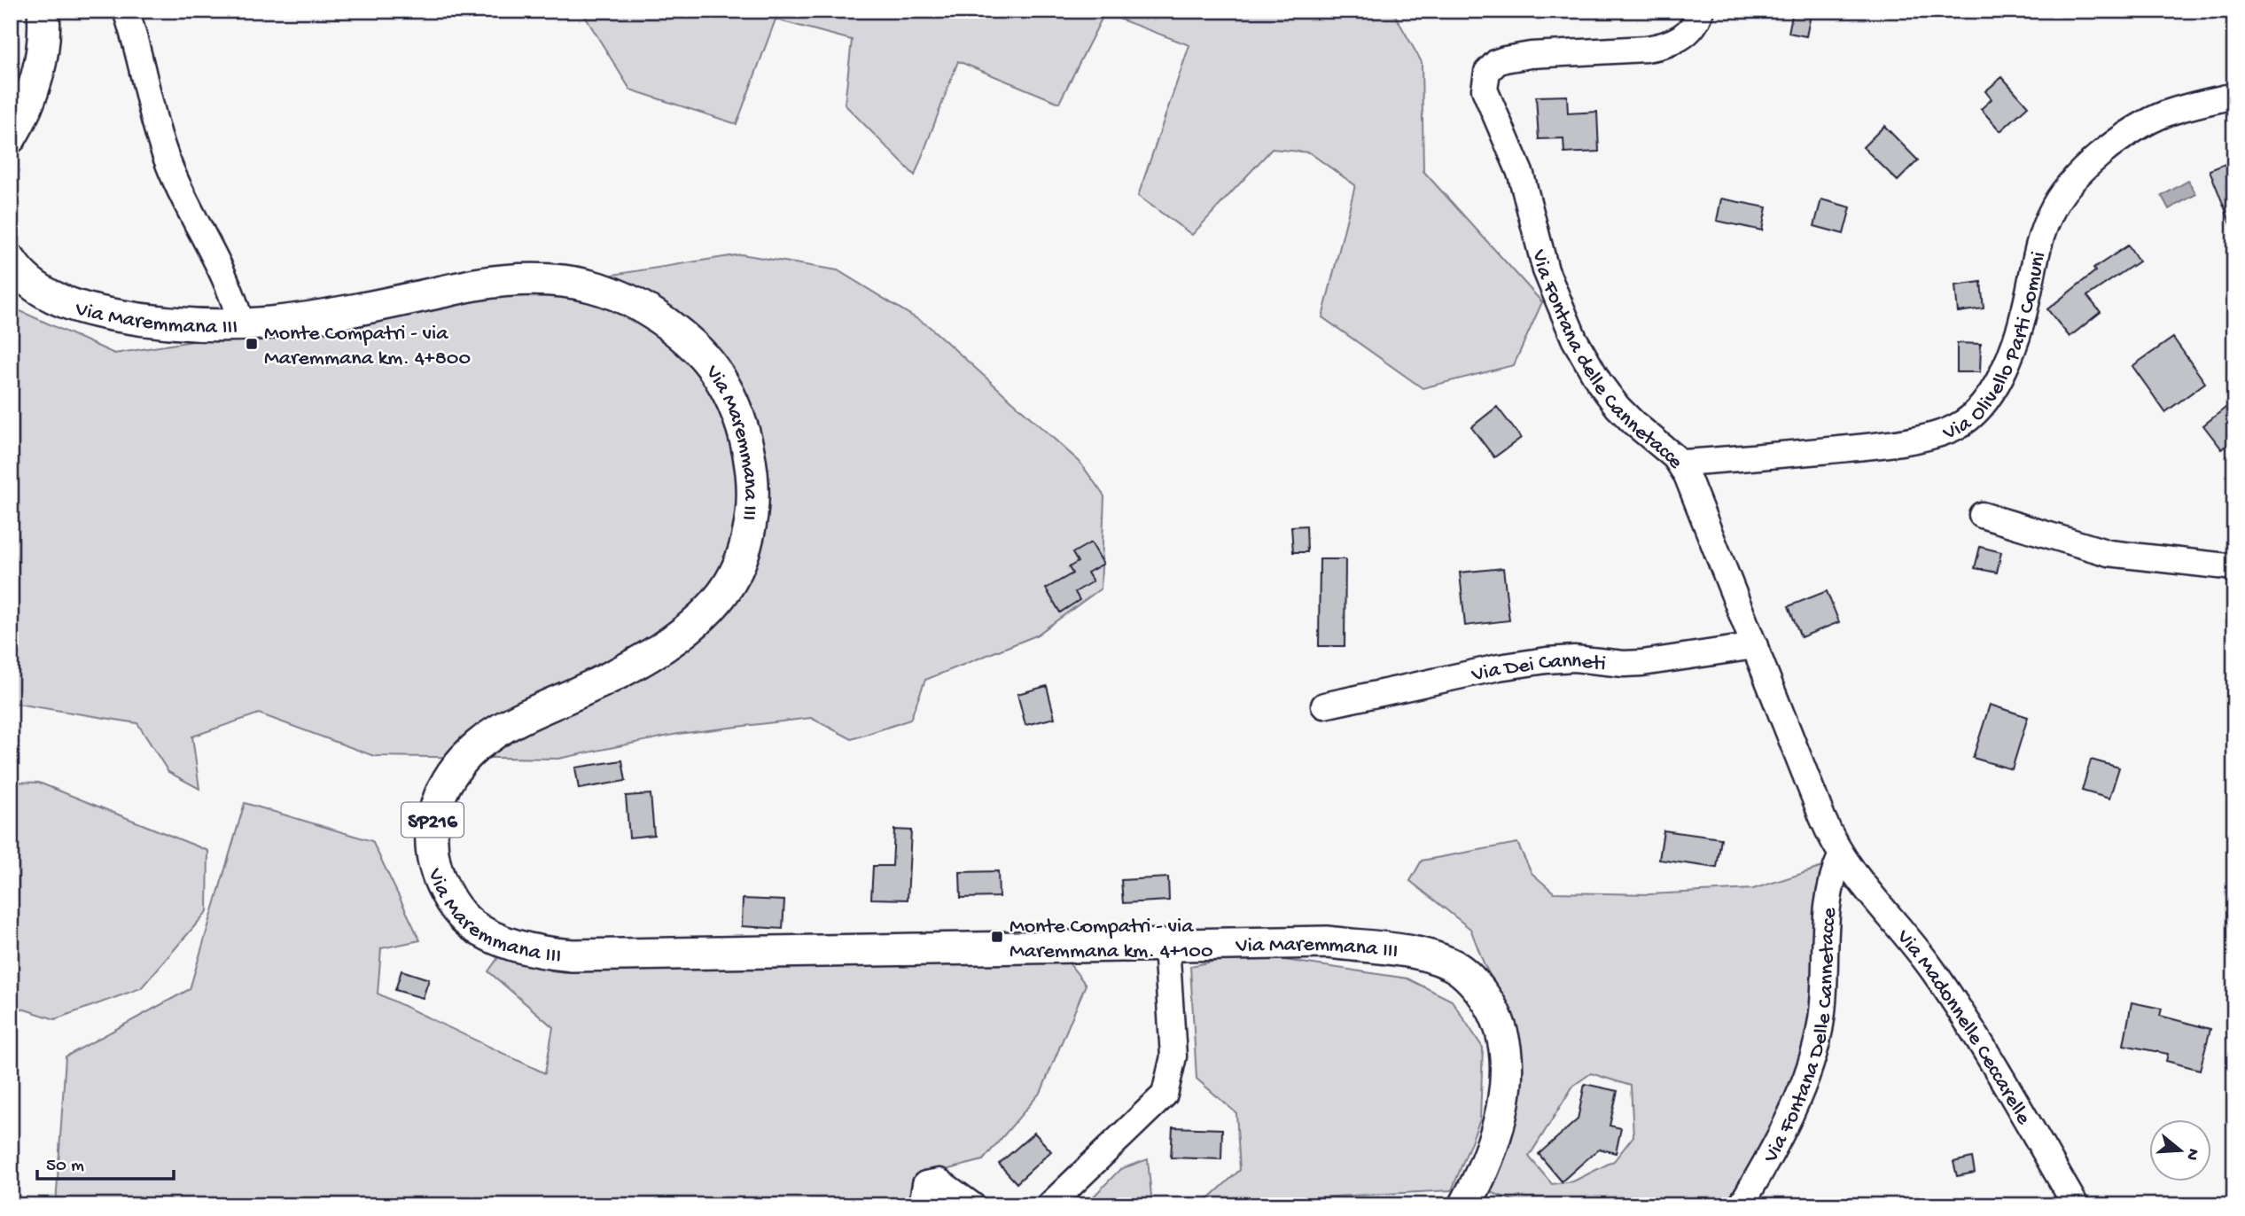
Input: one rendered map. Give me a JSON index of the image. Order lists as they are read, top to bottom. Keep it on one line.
{"streets":{"main road":["Via Maremmana III","SP216"],"street":["Via Olivello Parti Comuni","Via Fontana delle Cannetacce","Via Dei Canneti","Via Madonnelle Ceccarelle","Via Fontana Delle Cannetacce"]},"crossings":[["Via Olivello Parti Comuni","Via Fontana delle Cannetacce"],["Via Fontana delle Cannetacce","Via Dei Canneti"],["Via Fontana delle Cannetacce","Via Madonnelle Ceccarelle"],["Via Fontana delle Cannetacce","Via Fontana Delle Cannetacce"],["Via Madonnelle Ceccarelle","Via Fontana Delle Cannetacce"]],"places":{"transit":["Monte Compatri - via Maremmana km. 4+800","Monte Compatri - via Maremmana km. 4+100"]},"scale_bar":"50 m","north":"right"}
